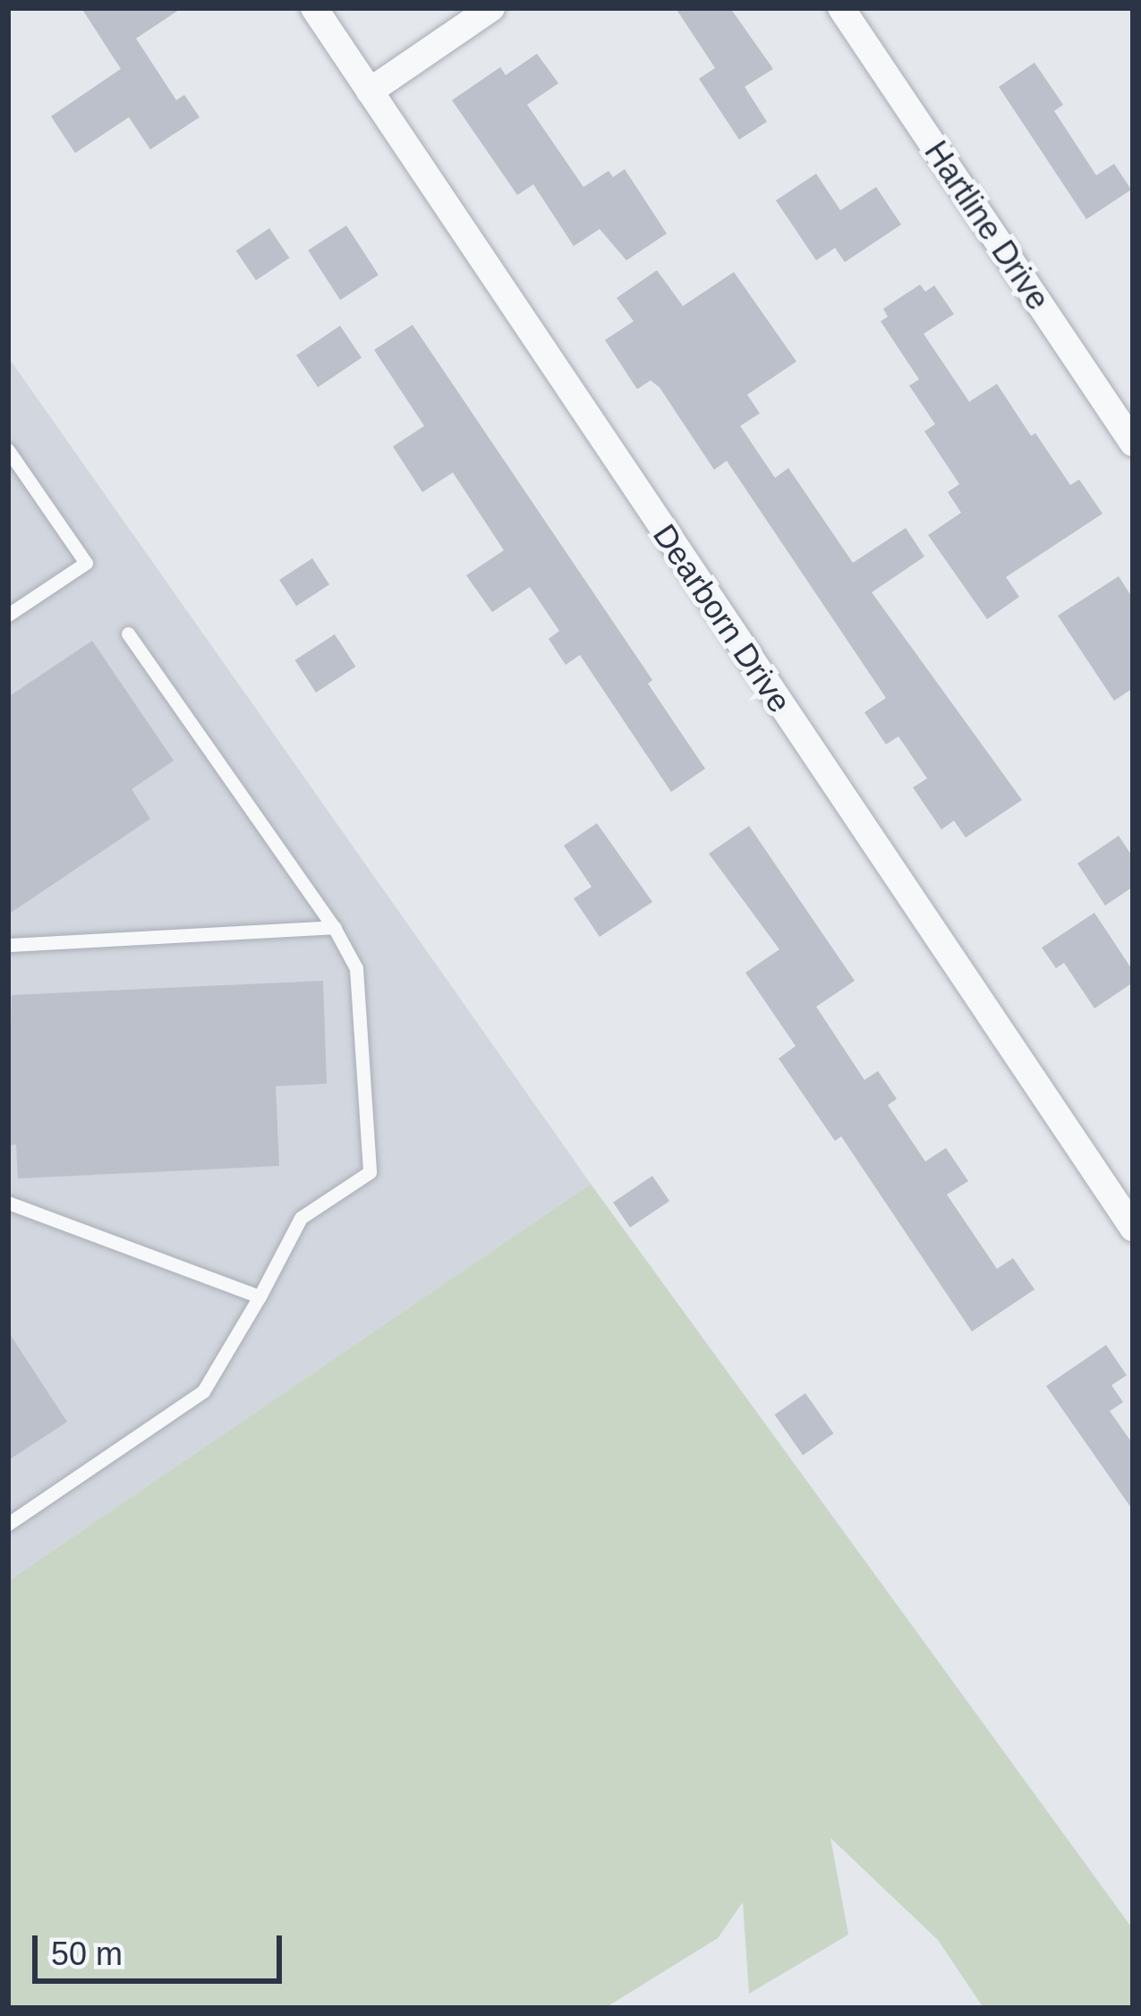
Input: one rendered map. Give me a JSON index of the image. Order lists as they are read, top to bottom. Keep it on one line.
{"streets":{"street":["Hartline Drive","Dearborn Drive"]},"scale_bar":"50 m"}
